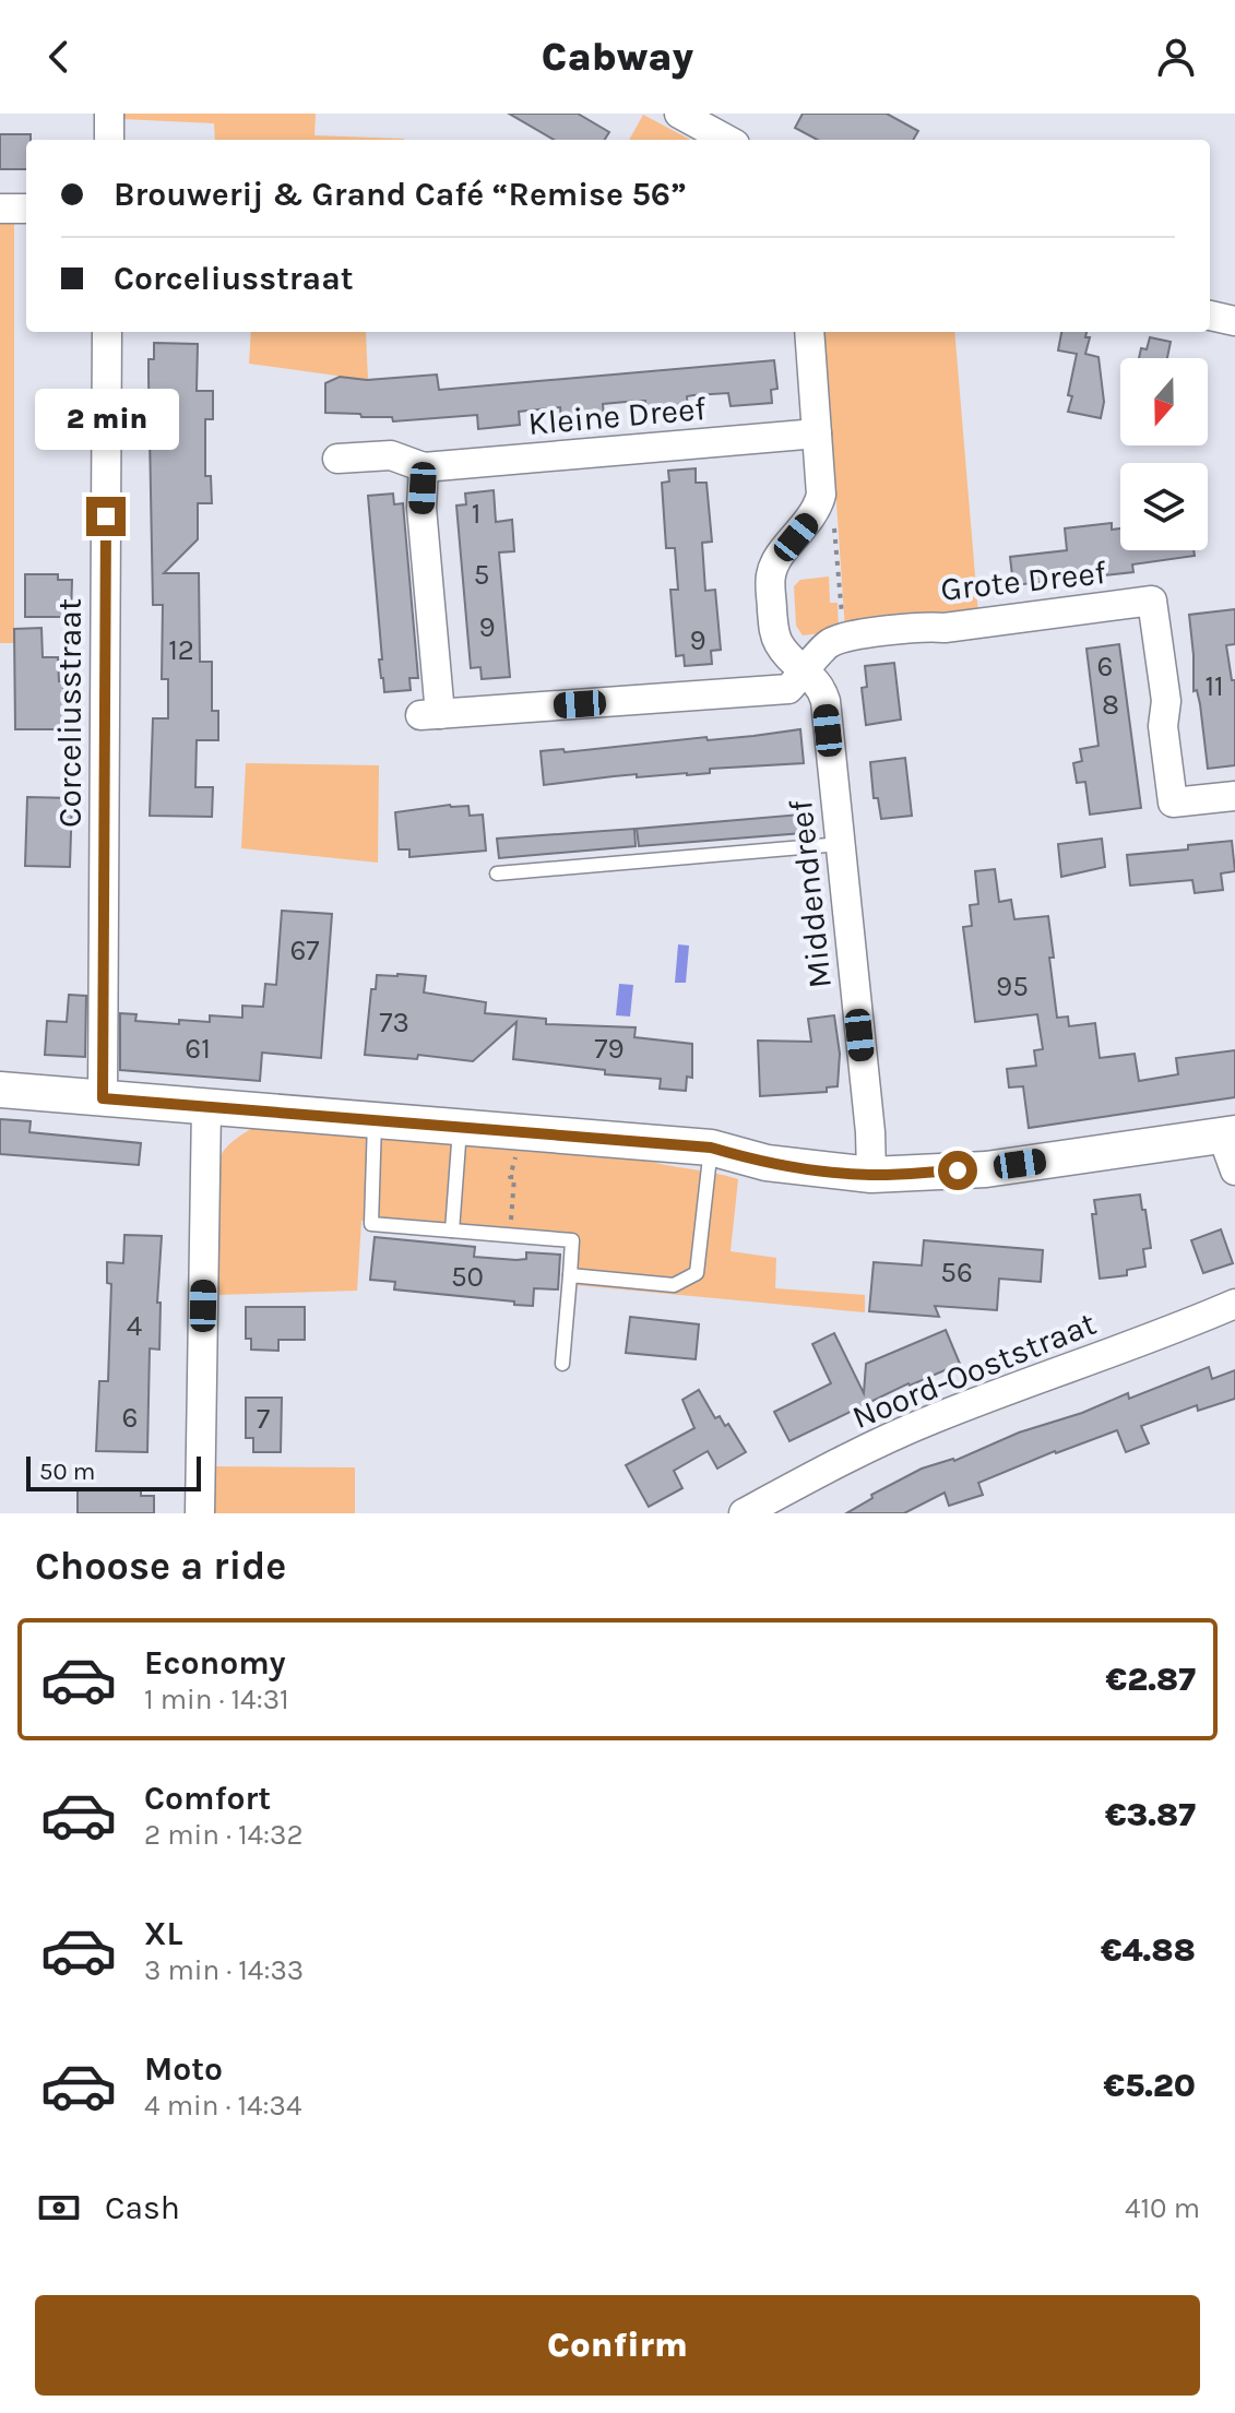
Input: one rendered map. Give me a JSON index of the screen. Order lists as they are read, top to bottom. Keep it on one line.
{"streets":{"street":["Kleine Dreef","Grote Dreef","Corceliusstraat","Middendreef","Noord-Ooststraat"]},"crossings":[["Grote Dreef","Middendreef"]],"house_numbers":["1","5","9","9","12","6","11","8","67","95","73","61","79","56","50","4","6","7"],"scale_bar":"50 m","north":"bottom","page":{"header":"Cabway","banner":["Brouwerij & Grand Café “Remise 56”","Corceliusstraat"],"bubble":"2 min","scale":"50 m","heading":"Choose a ride","list":[{"name":"Economy","note":"1 min · 14:31","value":"€2.87"},{"name":"Comfort","note":"2 min · 14:32","value":"€3.87"},{"name":"XL","note":"3 min · 14:33","value":"€4.88"},{"name":"Moto","note":"4 min · 14:34","value":"€5.20"}],"pay":["Cash","410 m"],"buttons":"Confirm"}}
